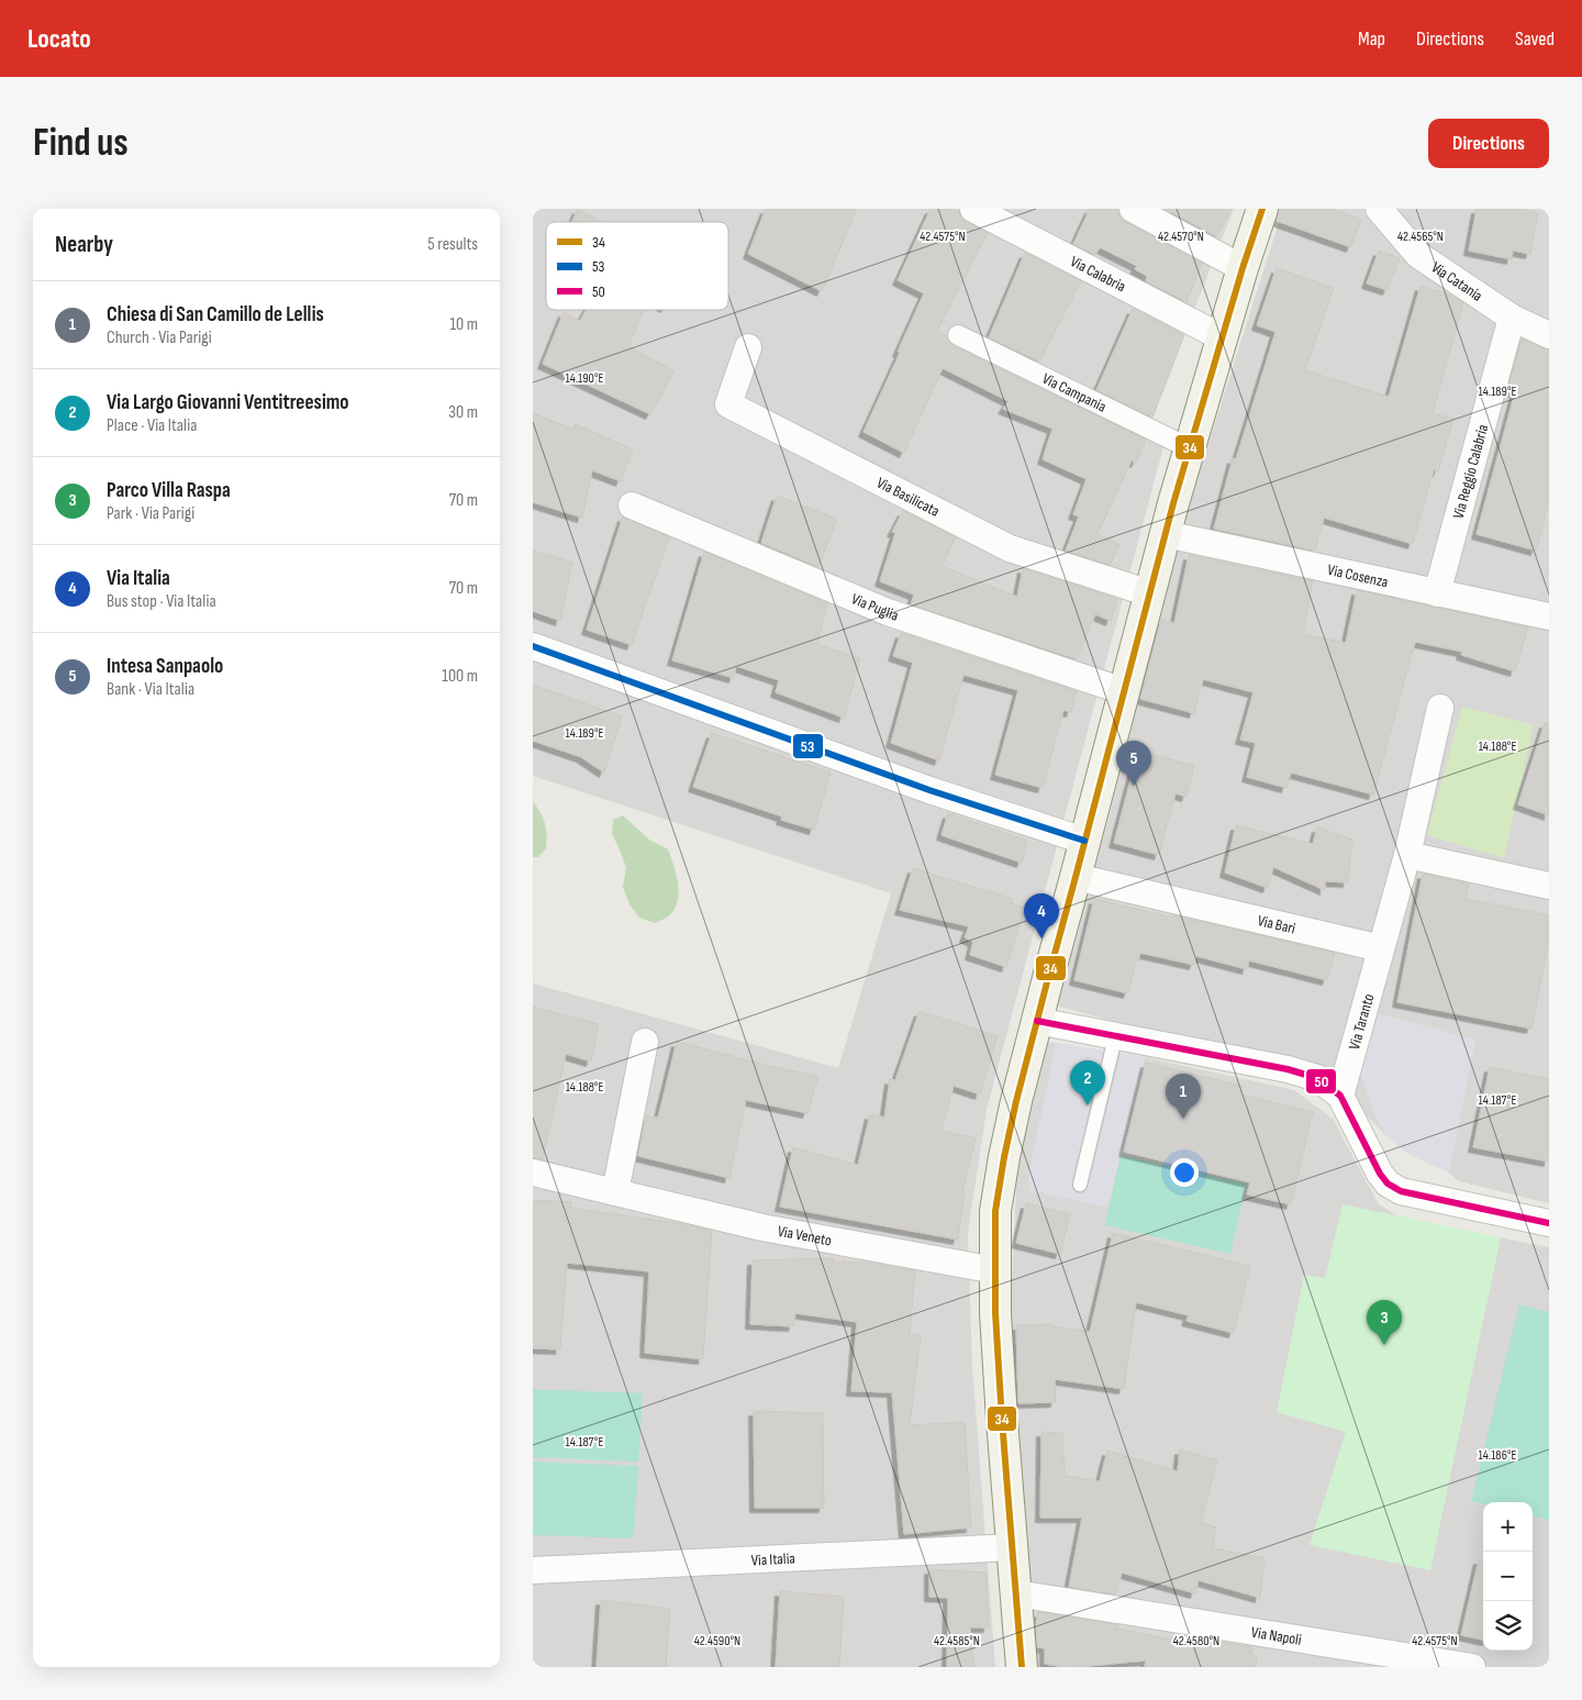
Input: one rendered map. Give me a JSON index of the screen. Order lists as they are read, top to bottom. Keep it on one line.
{"streets":{"street":["Via Calabria","Via Catania","Via Campania","Via Reggio Calabria","Via Basilicata","Via Cosenza","Via Puglia","Via Bari","Via Taranto","Via Veneto","Via Italia","Via Napoli"]},"crossings":[["Via Catania","Via Reggio Calabria"],["Via Reggio Calabria","Via Cosenza"],["Via Bari","Via Taranto"]],"lines":["transit line 34","transit line 53","transit line 50"],"legend":["34","53","50"],"page":{"header":"Locato","nav":["Map","Directions","Saved"],"buttons":"Directions","title":"Find us","heading":["Nearby","5 results"],"list":[{"mark":"1","name":"Chiesa di San Camillo de Lellis","note":"Church · Via Parigi","value":"10 m"},{"mark":"2","name":"Via Largo Giovanni Ventitreesimo","note":"Place · Via Italia","value":"30 m"},{"mark":"3","name":"Parco Villa Raspa","note":"Park · Via Parigi","value":"70 m"},{"mark":"4","name":"Via Italia","note":"Bus stop · Via Italia","value":"70 m"},{"mark":"5","name":"Intesa Sanpaolo","note":"Bank · Via Italia","value":"100 m"}],"pins":["5","4","2","1","3"],"map_buttons":["+","−"]},"coordinates":["42.4575°N","42.4570°N","42.4565°N","14.190°E","14.189°E","14.188°E","14.187°E","14.186°E","42.4590°N","42.4585°N","42.4580°N"]}
